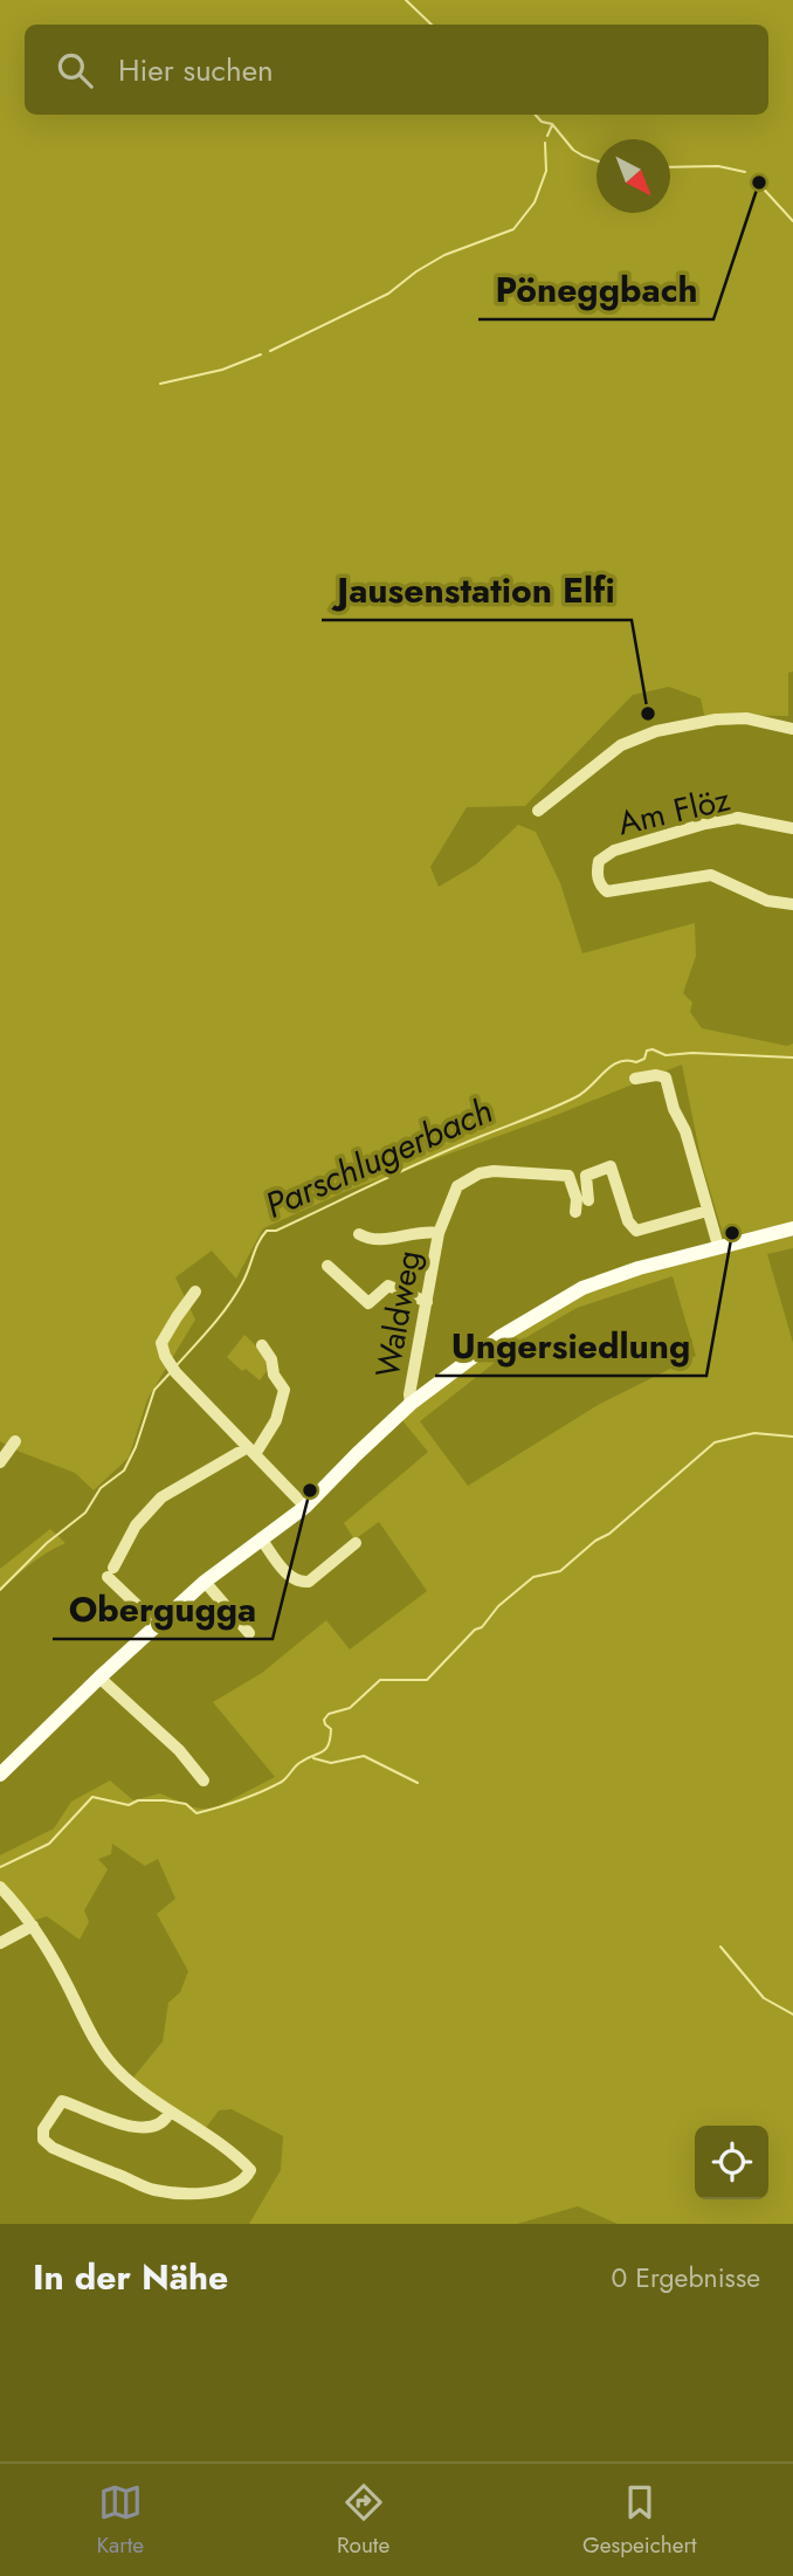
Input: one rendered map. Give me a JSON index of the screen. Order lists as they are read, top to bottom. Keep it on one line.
{"streets":{"street":["Am Flöz","Waldweg"]},"water":["Parschlugerbach"],"places":["Pöneggbach","Jausenstation Elfi","Ungersiedlung","Obergugga"],"north":"bottom right","page":{"search":"Hier suchen","heading":["In der Nähe","0 Ergebnisse"],"nav":["Karte","Route","Gespeichert"]}}
